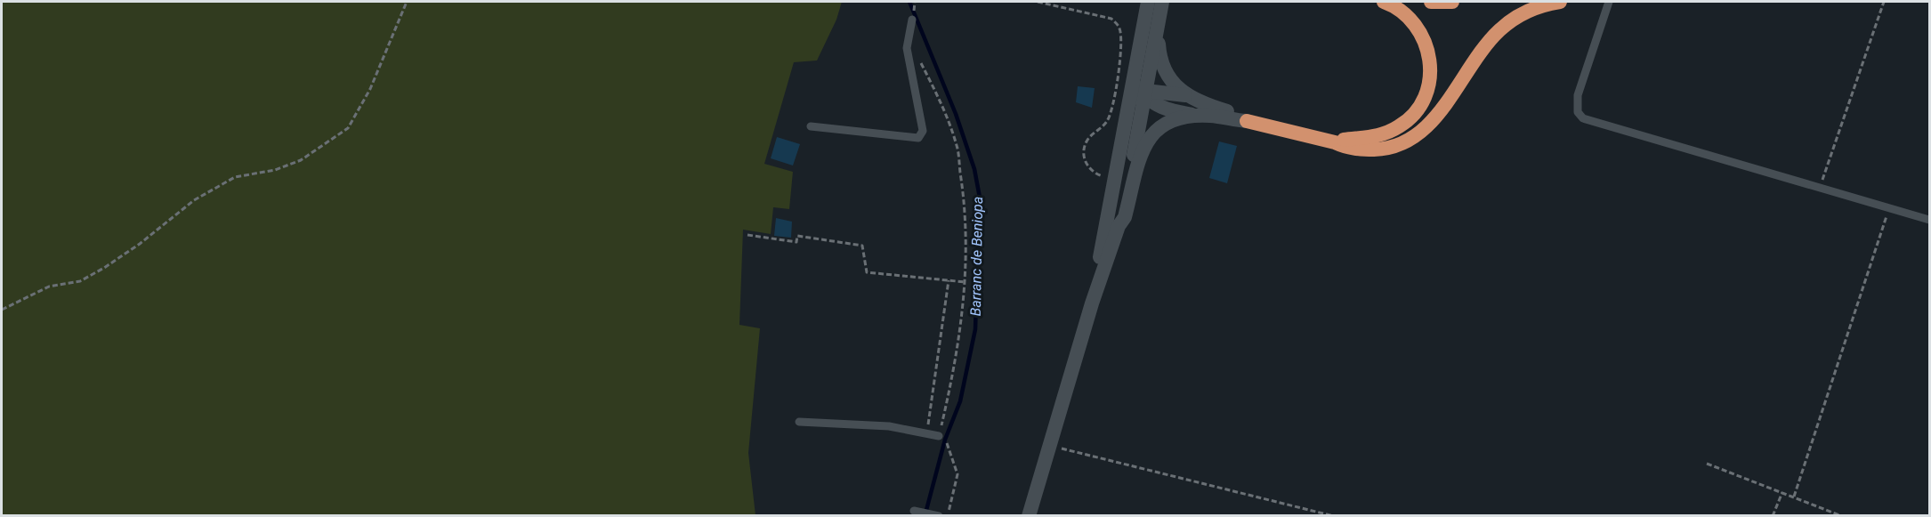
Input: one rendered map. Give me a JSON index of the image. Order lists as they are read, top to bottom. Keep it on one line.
{"water":["Barranc de Beniopa"]}
